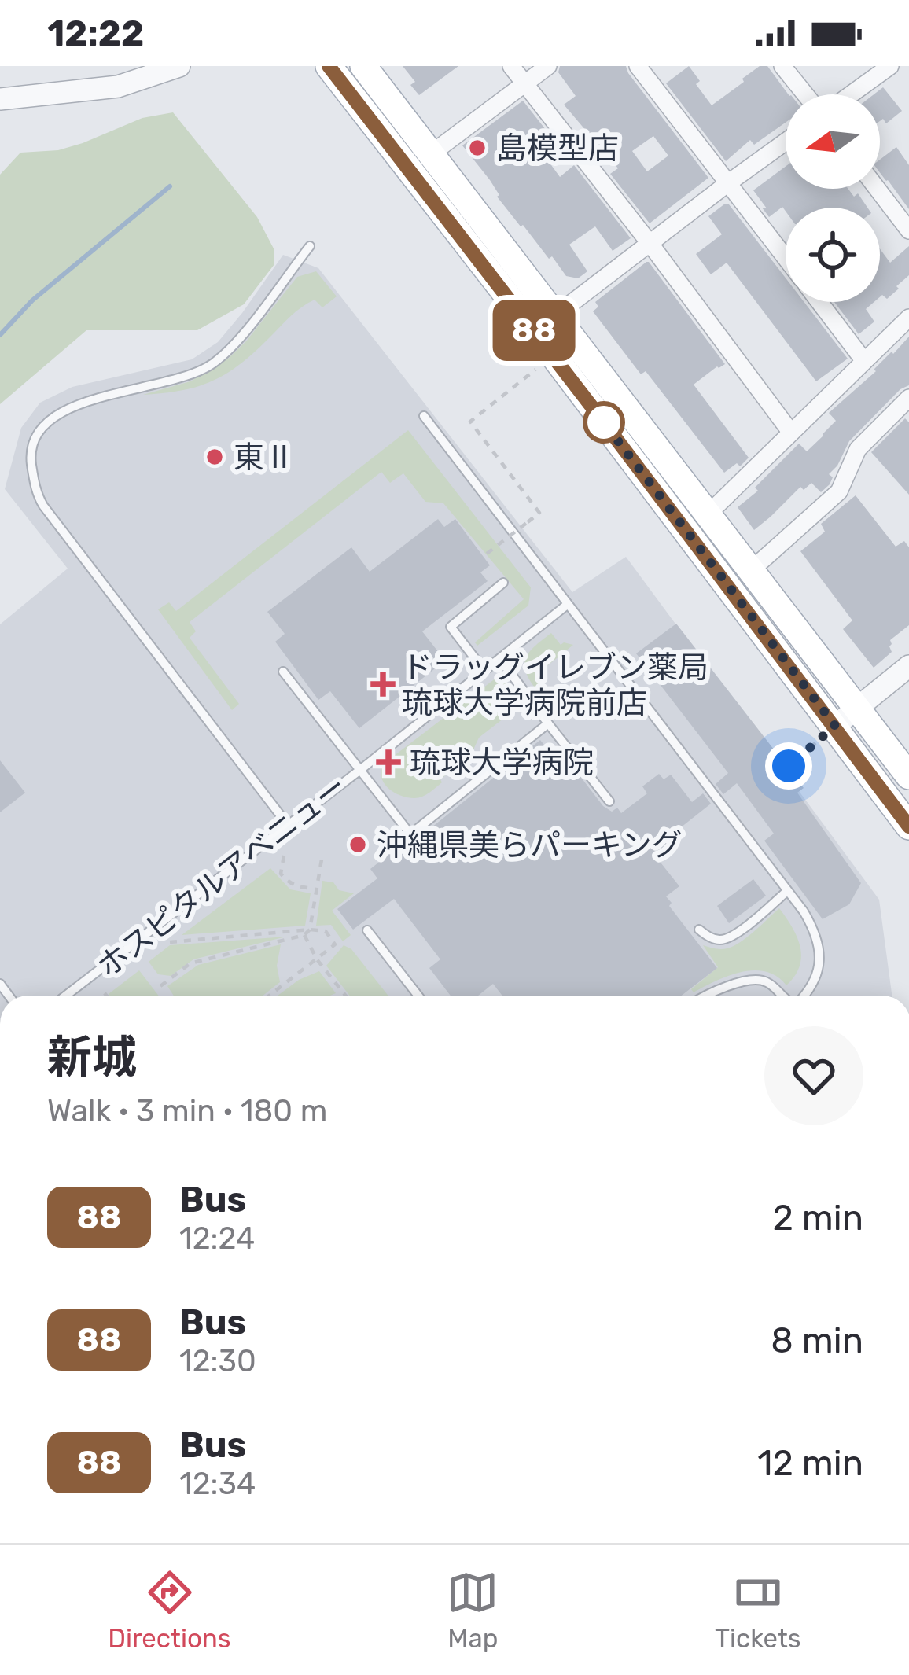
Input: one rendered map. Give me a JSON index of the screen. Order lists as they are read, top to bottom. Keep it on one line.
{"streets":{"lane":["ホスピタルアベニュー"]},"places":{"other":["島模型店","東Ⅱ","沖縄県美らパーキング"],"health":["ドラッグイレブン薬局 琉球大学病院前店","琉球大学病院"]},"lines":["bus line 88"],"north":"left","page":{"status":"12:22","on_map":"88","heading":["新城","Walk · 3 min · 180 m"],"list":[{"mark":"88","name":"Bus","note":"12:24","value":"2 min"},{"mark":"88","name":"Bus","note":"12:30","value":"8 min"},{"mark":"88","name":"Bus","note":"12:34","value":"12 min"}],"tabs":["Directions","Map","Tickets"]}}
